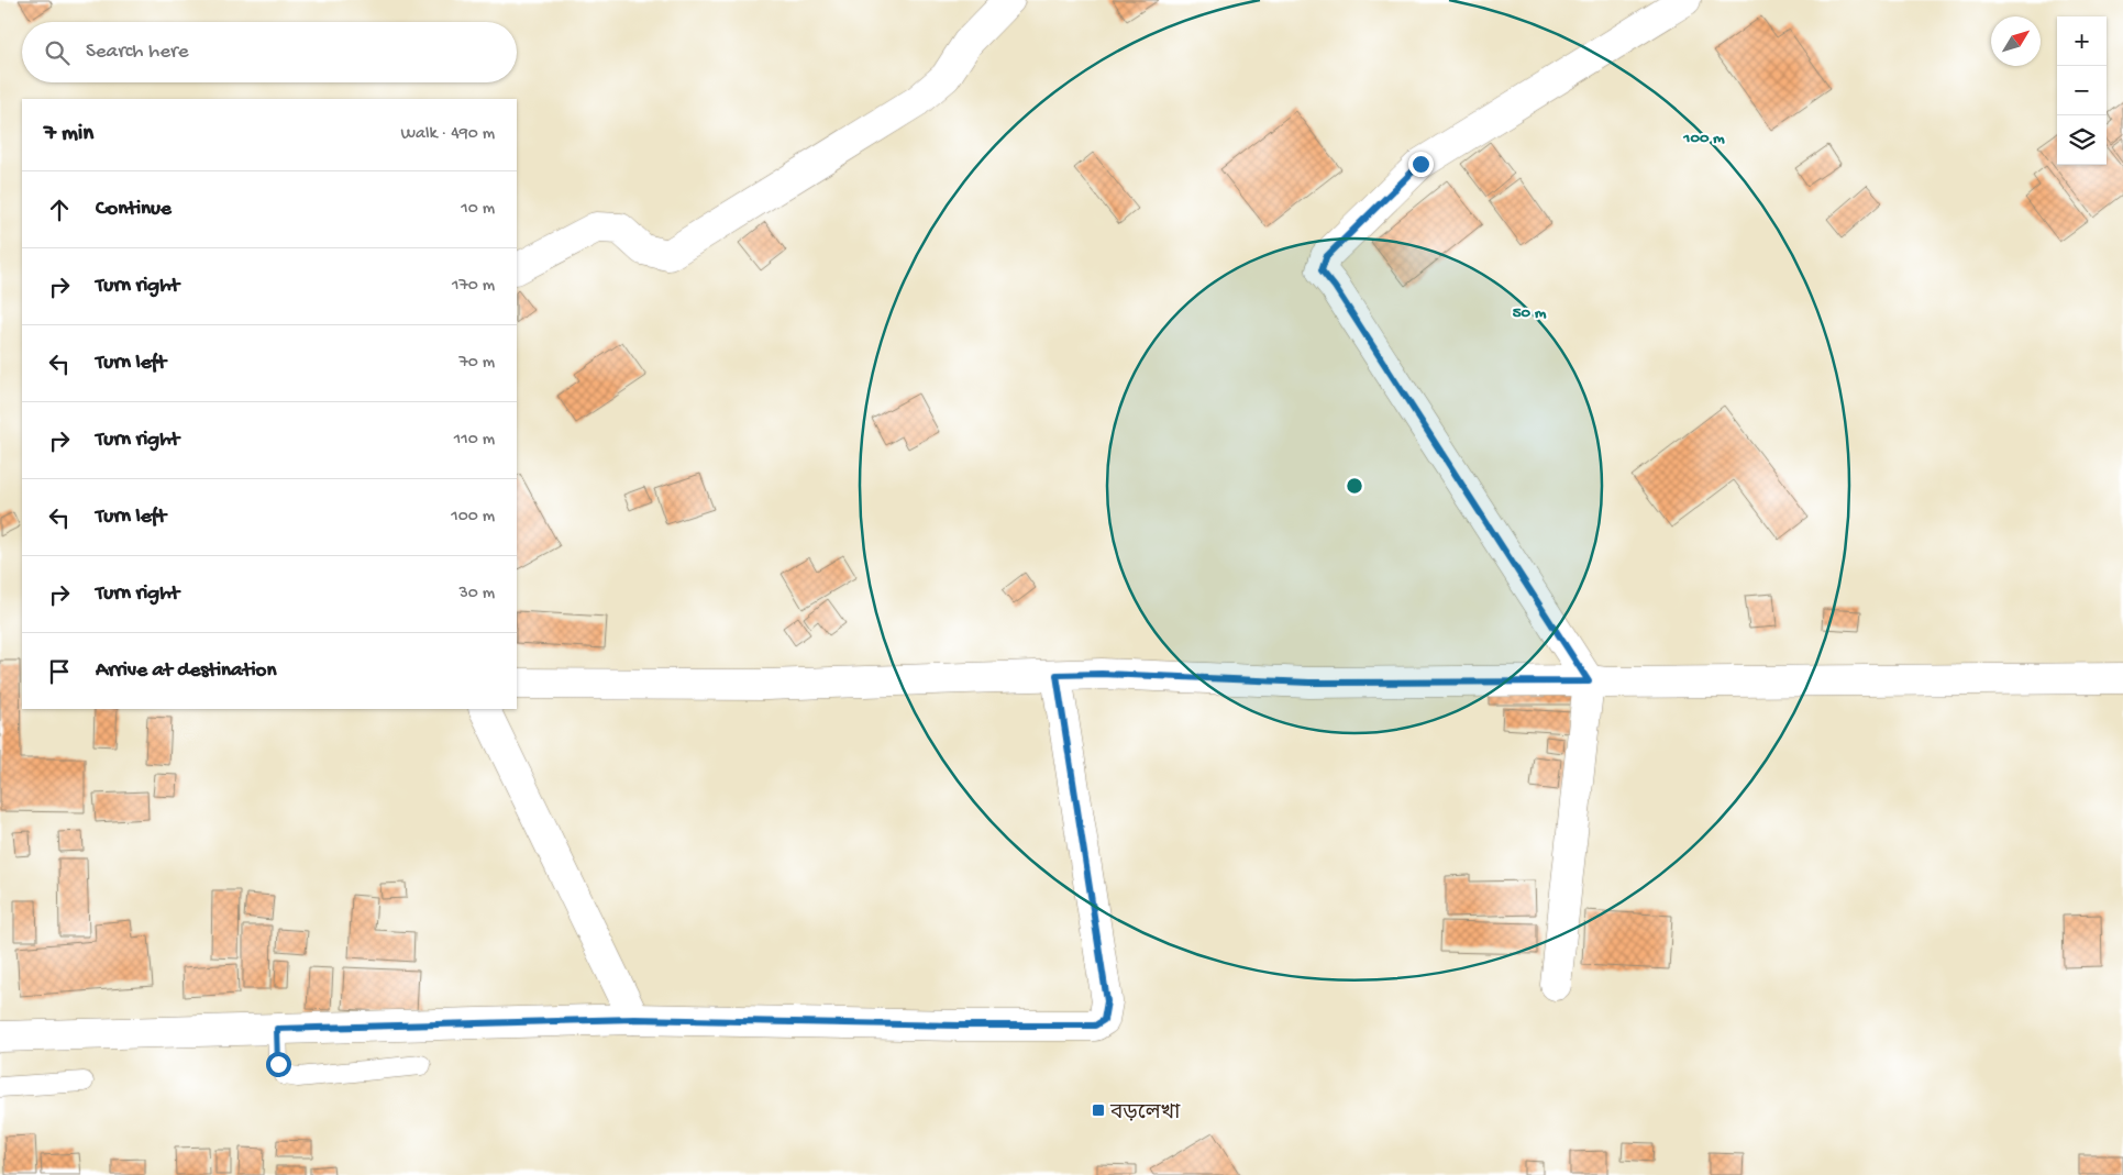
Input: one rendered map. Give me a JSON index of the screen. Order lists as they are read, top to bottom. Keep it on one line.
{"places":{"transit":["বড়লেখা"]},"north":"top right","page":{"map_buttons":["+","−"],"search":"Search here","heading":["7 min","Walk · 490 m"],"list":[["Continue","10 m"],["Turn right","170 m"],["Turn left","70 m"],["Turn right","110 m"],["Turn left","100 m"],["Turn right","30 m"],"Arrive at destination"]},"rings":["100 m","50 m"]}
